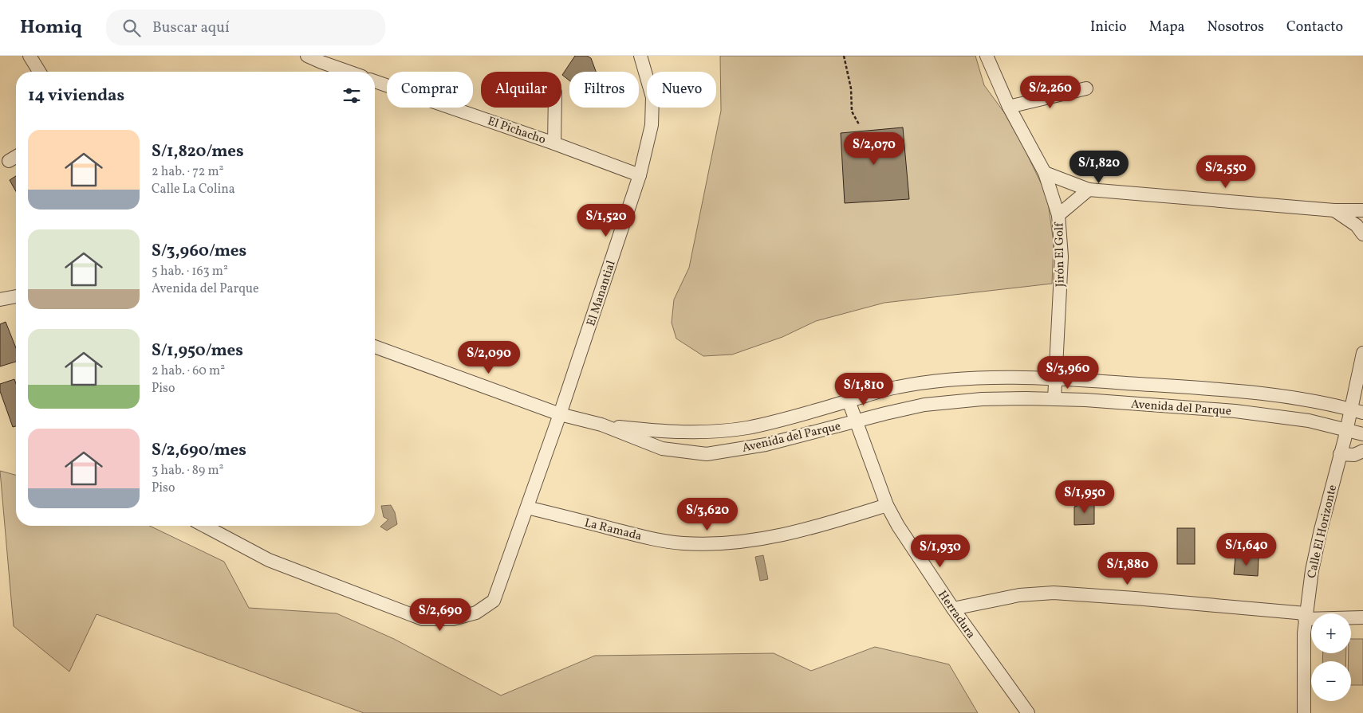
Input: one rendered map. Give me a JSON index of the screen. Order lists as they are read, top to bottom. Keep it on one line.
{"streets":{"street":["El Pichacho","Jirón El Golf","El Manantial","Avenida del Parque","La Ramada","Calle El Horizonte","Herradura"]},"crossings":[["El Pichacho","El Manantial"],["Jirón El Golf","Avenida del Parque"],["El Manantial","Avenida del Parque"],["El Manantial","La Ramada"],["Avenida del Parque","Calle El Horizonte"],["Avenida del Parque","Herradura"],["La Ramada","Herradura"]],"page":{"header":"Homiq","search":"Buscar aquí","nav":["Inicio","Mapa","Nosotros","Contacto"],"chip":["Comprar","Alquilar","Filtros","Nuevo"],"heading":"14 viviendas","price":["S/2,260","S/2,070","S/1,820","S/2,550","S/1,520","S/2,090","S/3,960","S/1,810","S/1,950","S/3,620","S/1,640","S/1,930","S/1,880","S/2,690"],"list":[{"name":"S/1,820/mes","note":"2 hab. · 72 m² · Calle La Colina"},{"name":"S/3,960/mes","note":"5 hab. · 163 m² · Avenida del Parque"},{"name":"S/1,950/mes","note":"2 hab. · 60 m² · Piso"},{"name":"S/2,690/mes","note":"3 hab. · 89 m² · Piso"}],"map_buttons":["+","−"]}}
